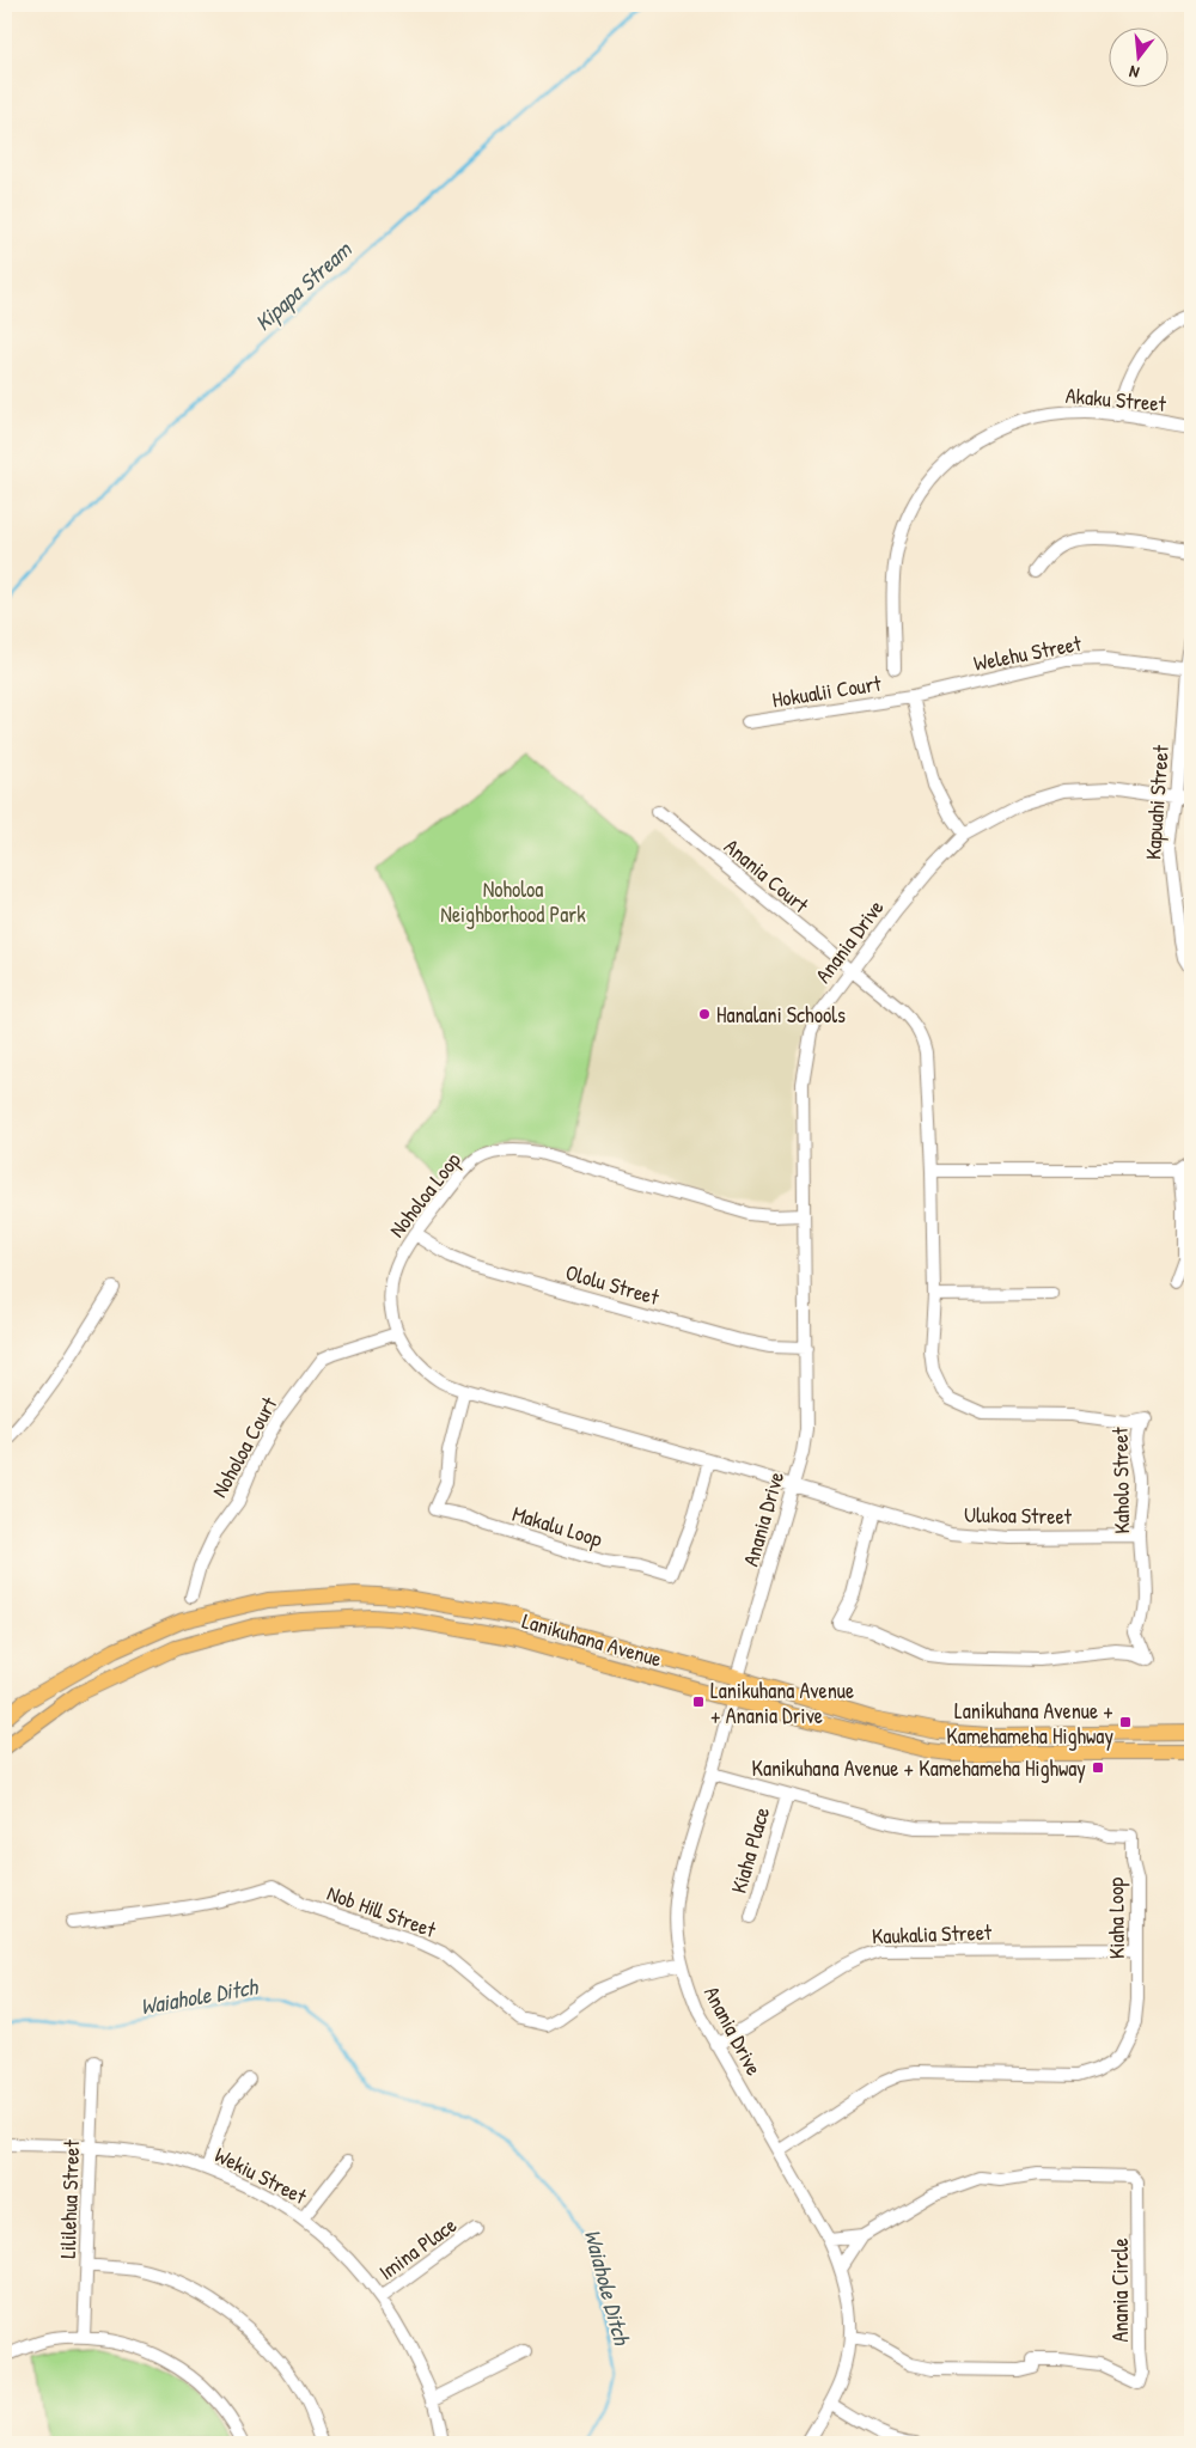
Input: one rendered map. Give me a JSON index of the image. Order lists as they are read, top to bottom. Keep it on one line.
{"streets":{"main road":["Lanikuhana Avenue"],"street":["Akaku Street","Welehu Street","Hokualii Court","Kapuahi Street","Anania Court","Anania Drive","Noholoa Loop","Ololu Street","Noholoa Court","Kaholo Street","Ulukoa Street","Makalu Loop","Kiaha Place","Nob Hill Street","Kiaha Loop","Kaukalia Street","Wekiu Street","Lililehua Street","Imina Place","Anania Circle"]},"crossings":[["Welehu Street","Hokualii Court"],["Welehu Street","Kapuahi Street"],["Kapuahi Street","Anania Drive"],["Anania Court","Anania Drive"],["Anania Court","Kaholo Street"],["Anania Drive","Noholoa Loop"],["Anania Drive","Ololu Street"],["Anania Drive","Kaholo Street"],["Anania Drive","Ulukoa Street"],["Anania Drive","Lanikuhana Avenue"],["Anania Drive","Nob Hill Street"],["Anania Drive","Kiaha Loop"],["Anania Drive","Kaukalia Street"],["Anania Drive","Anania Circle"],["Noholoa Loop","Ololu Street"],["Noholoa Loop","Noholoa Court"],["Noholoa Loop","Ulukoa Street"],["Noholoa Loop","Makalu Loop"],["Kaholo Street","Ulukoa Street"],["Kiaha Place","Kiaha Loop"],["Kiaha Loop","Kaukalia Street"],["Wekiu Street","Lililehua Street"],["Wekiu Street","Imina Place"]],"water":["Kipapa Stream","Waiahole Ditch"],"parks":["Noholoa Neighborhood Park"],"places":{"other":["Hanalani Schools"],"transit":["Lanikuhana Avenue + Anania Drive","Lanikuhana Avenue + Kamehameha Highway","Kanikuhana Avenue + Kamehameha Highway"]},"north":"bottom"}
